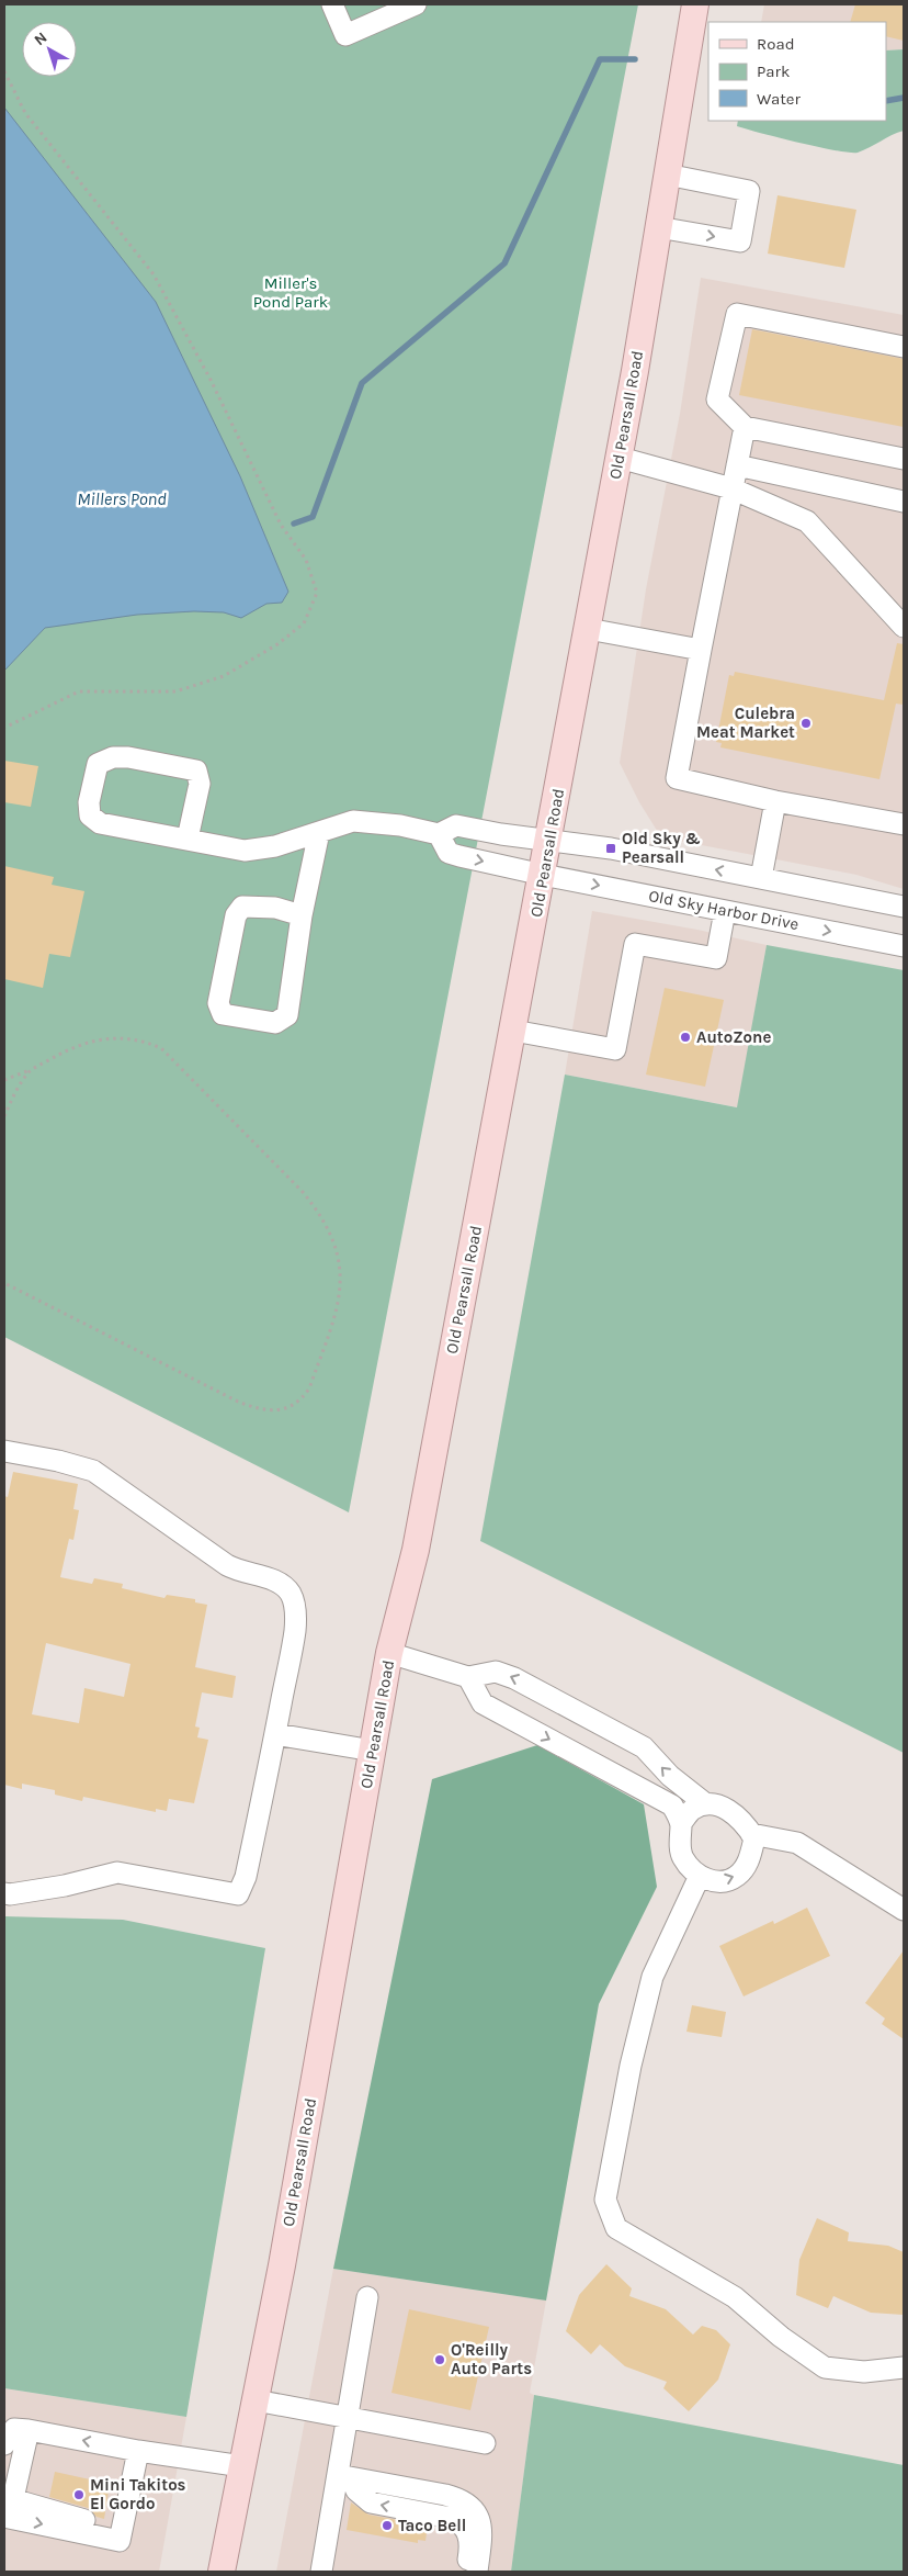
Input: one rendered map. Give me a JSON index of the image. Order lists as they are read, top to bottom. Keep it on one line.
{"streets":{"main road":["Old Pearsall Road"],"street":["Old Sky Harbor Drive"]},"crossings":[["Old Pearsall Road","Old Sky Harbor Drive"]],"water":["Millers Pond"],"parks":["Miller's Pond Park"],"places":{"other":["Culebra Meat Market","AutoZone","O'Reilly Auto Parts","Mini Takitos El Gordo","Taco Bell"],"transit":["Old Sky & Pearsall"]},"legend":["Road","Park","Water"],"north":"top left"}
